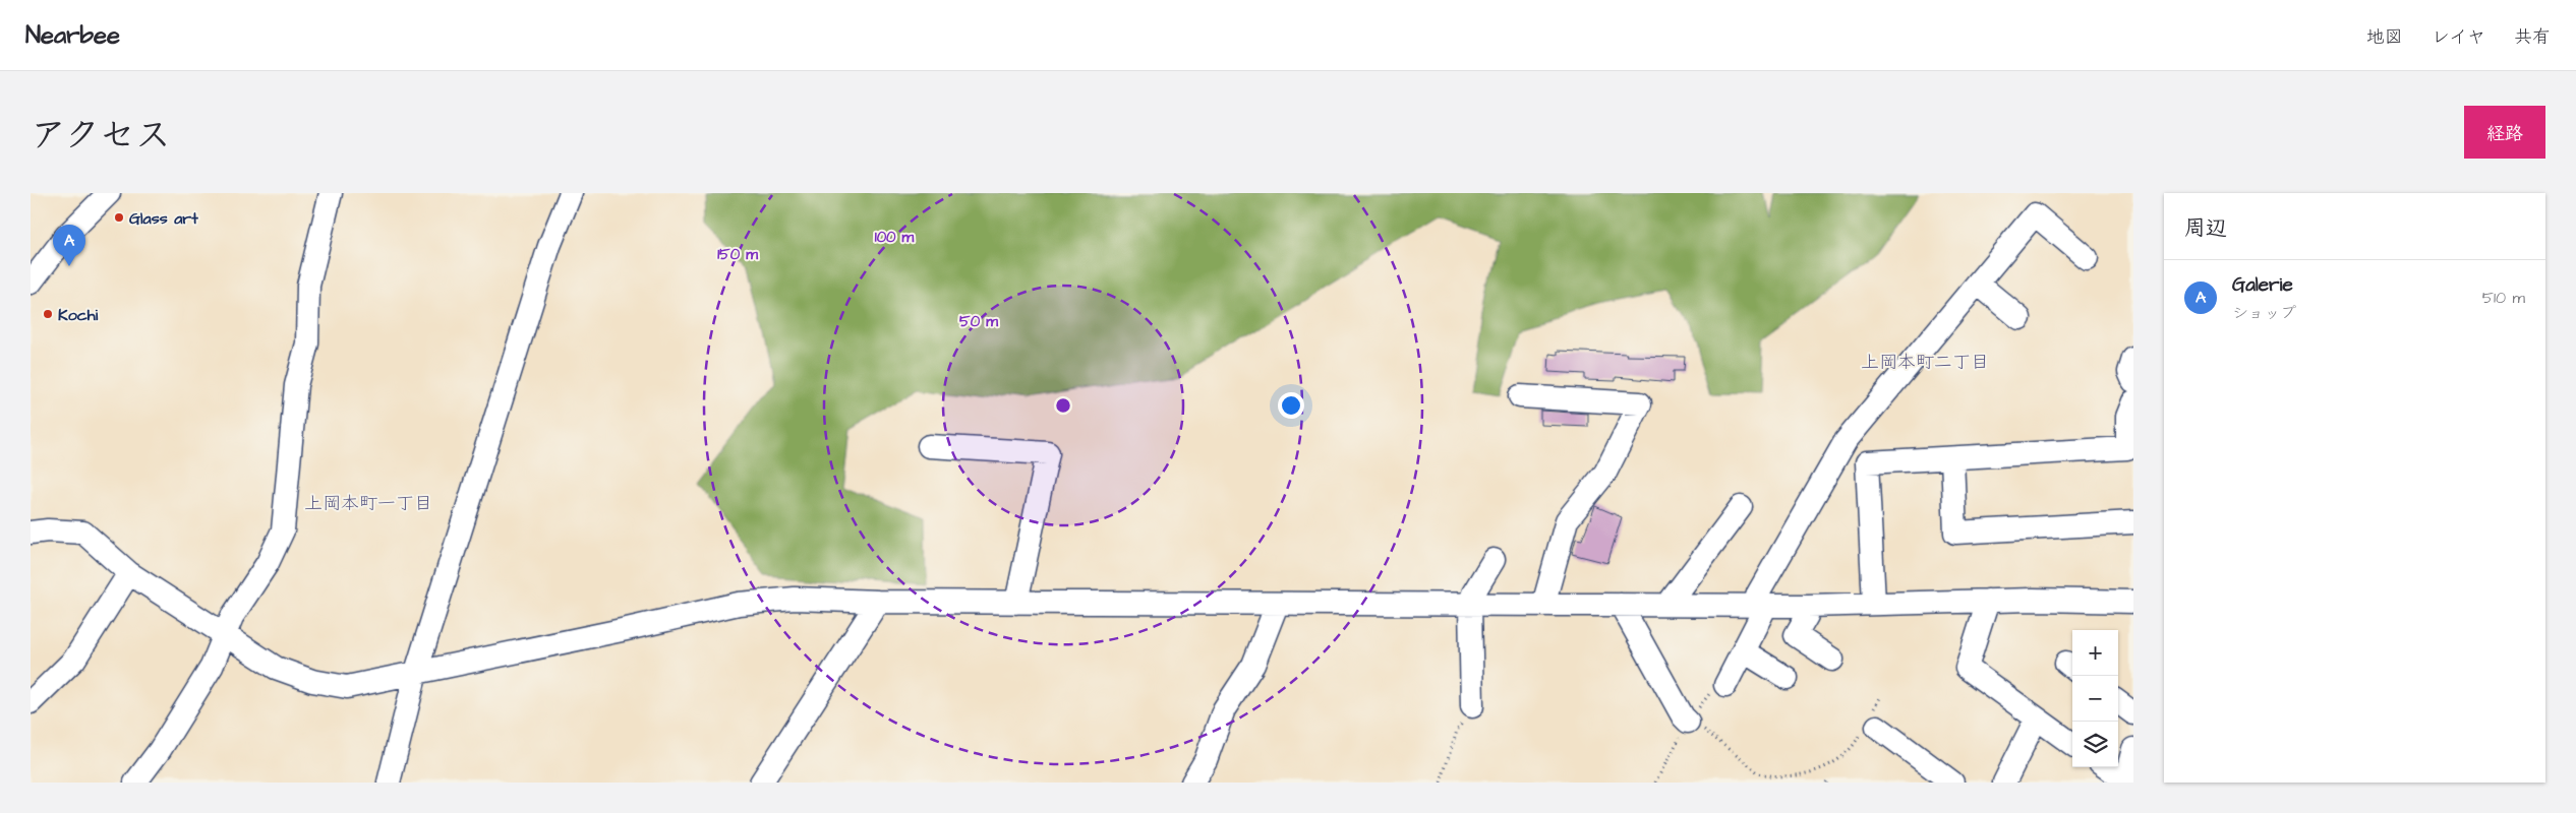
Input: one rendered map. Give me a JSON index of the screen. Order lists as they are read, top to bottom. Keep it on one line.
{"districts":["上岡本町二丁目","上岡本町一丁目"],"places":["Glass art","Kochi"],"page":{"header":"Nearbee","nav":["地図","レイヤ","共有"],"title":"アクセス","buttons":"経路","heading":"周辺","pins":"A","list":[{"mark":"A","name":"Galerie","note":"ショップ","value":"510 m"}],"map_buttons":["+","−"]},"rings":["100 m","150 m","50 m"]}
